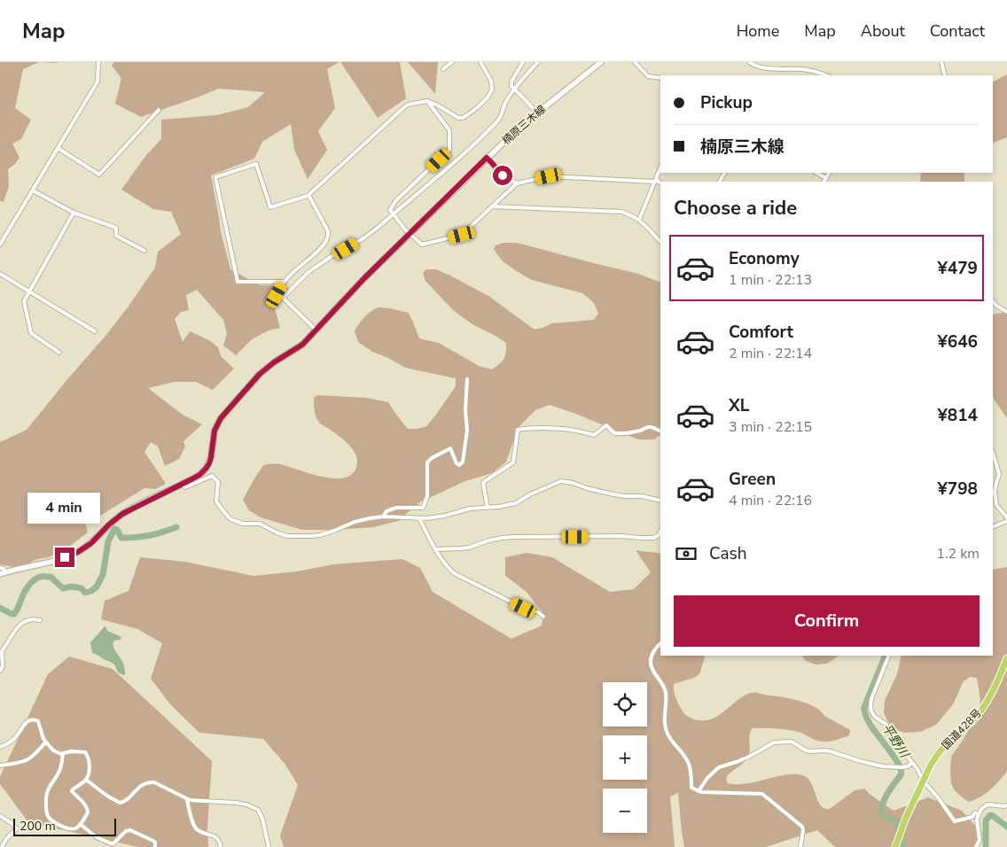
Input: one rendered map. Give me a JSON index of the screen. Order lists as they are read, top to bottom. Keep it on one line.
{"streets":{"highway":["国道428号"],"main road":["楠原三木線"]},"water":["平野川"],"scale_bar":"200 m","page":{"header":"Map","nav":["Home","Map","About","Contact"],"banner":["Pickup","楠原三木線"],"heading":"Choose a ride","list":[{"name":"Economy","note":"1 min · 22:13","value":"¥479"},{"name":"Comfort","note":"2 min · 22:14","value":"¥646"},{"name":"XL","note":"3 min · 22:15","value":"¥814"},{"name":"Green","note":"4 min · 22:16","value":"¥798"}],"bubble":"4 min","pay":["Cash","1.2 km"],"buttons":"Confirm","map_buttons":["+","−"],"scale":"200 m"}}
